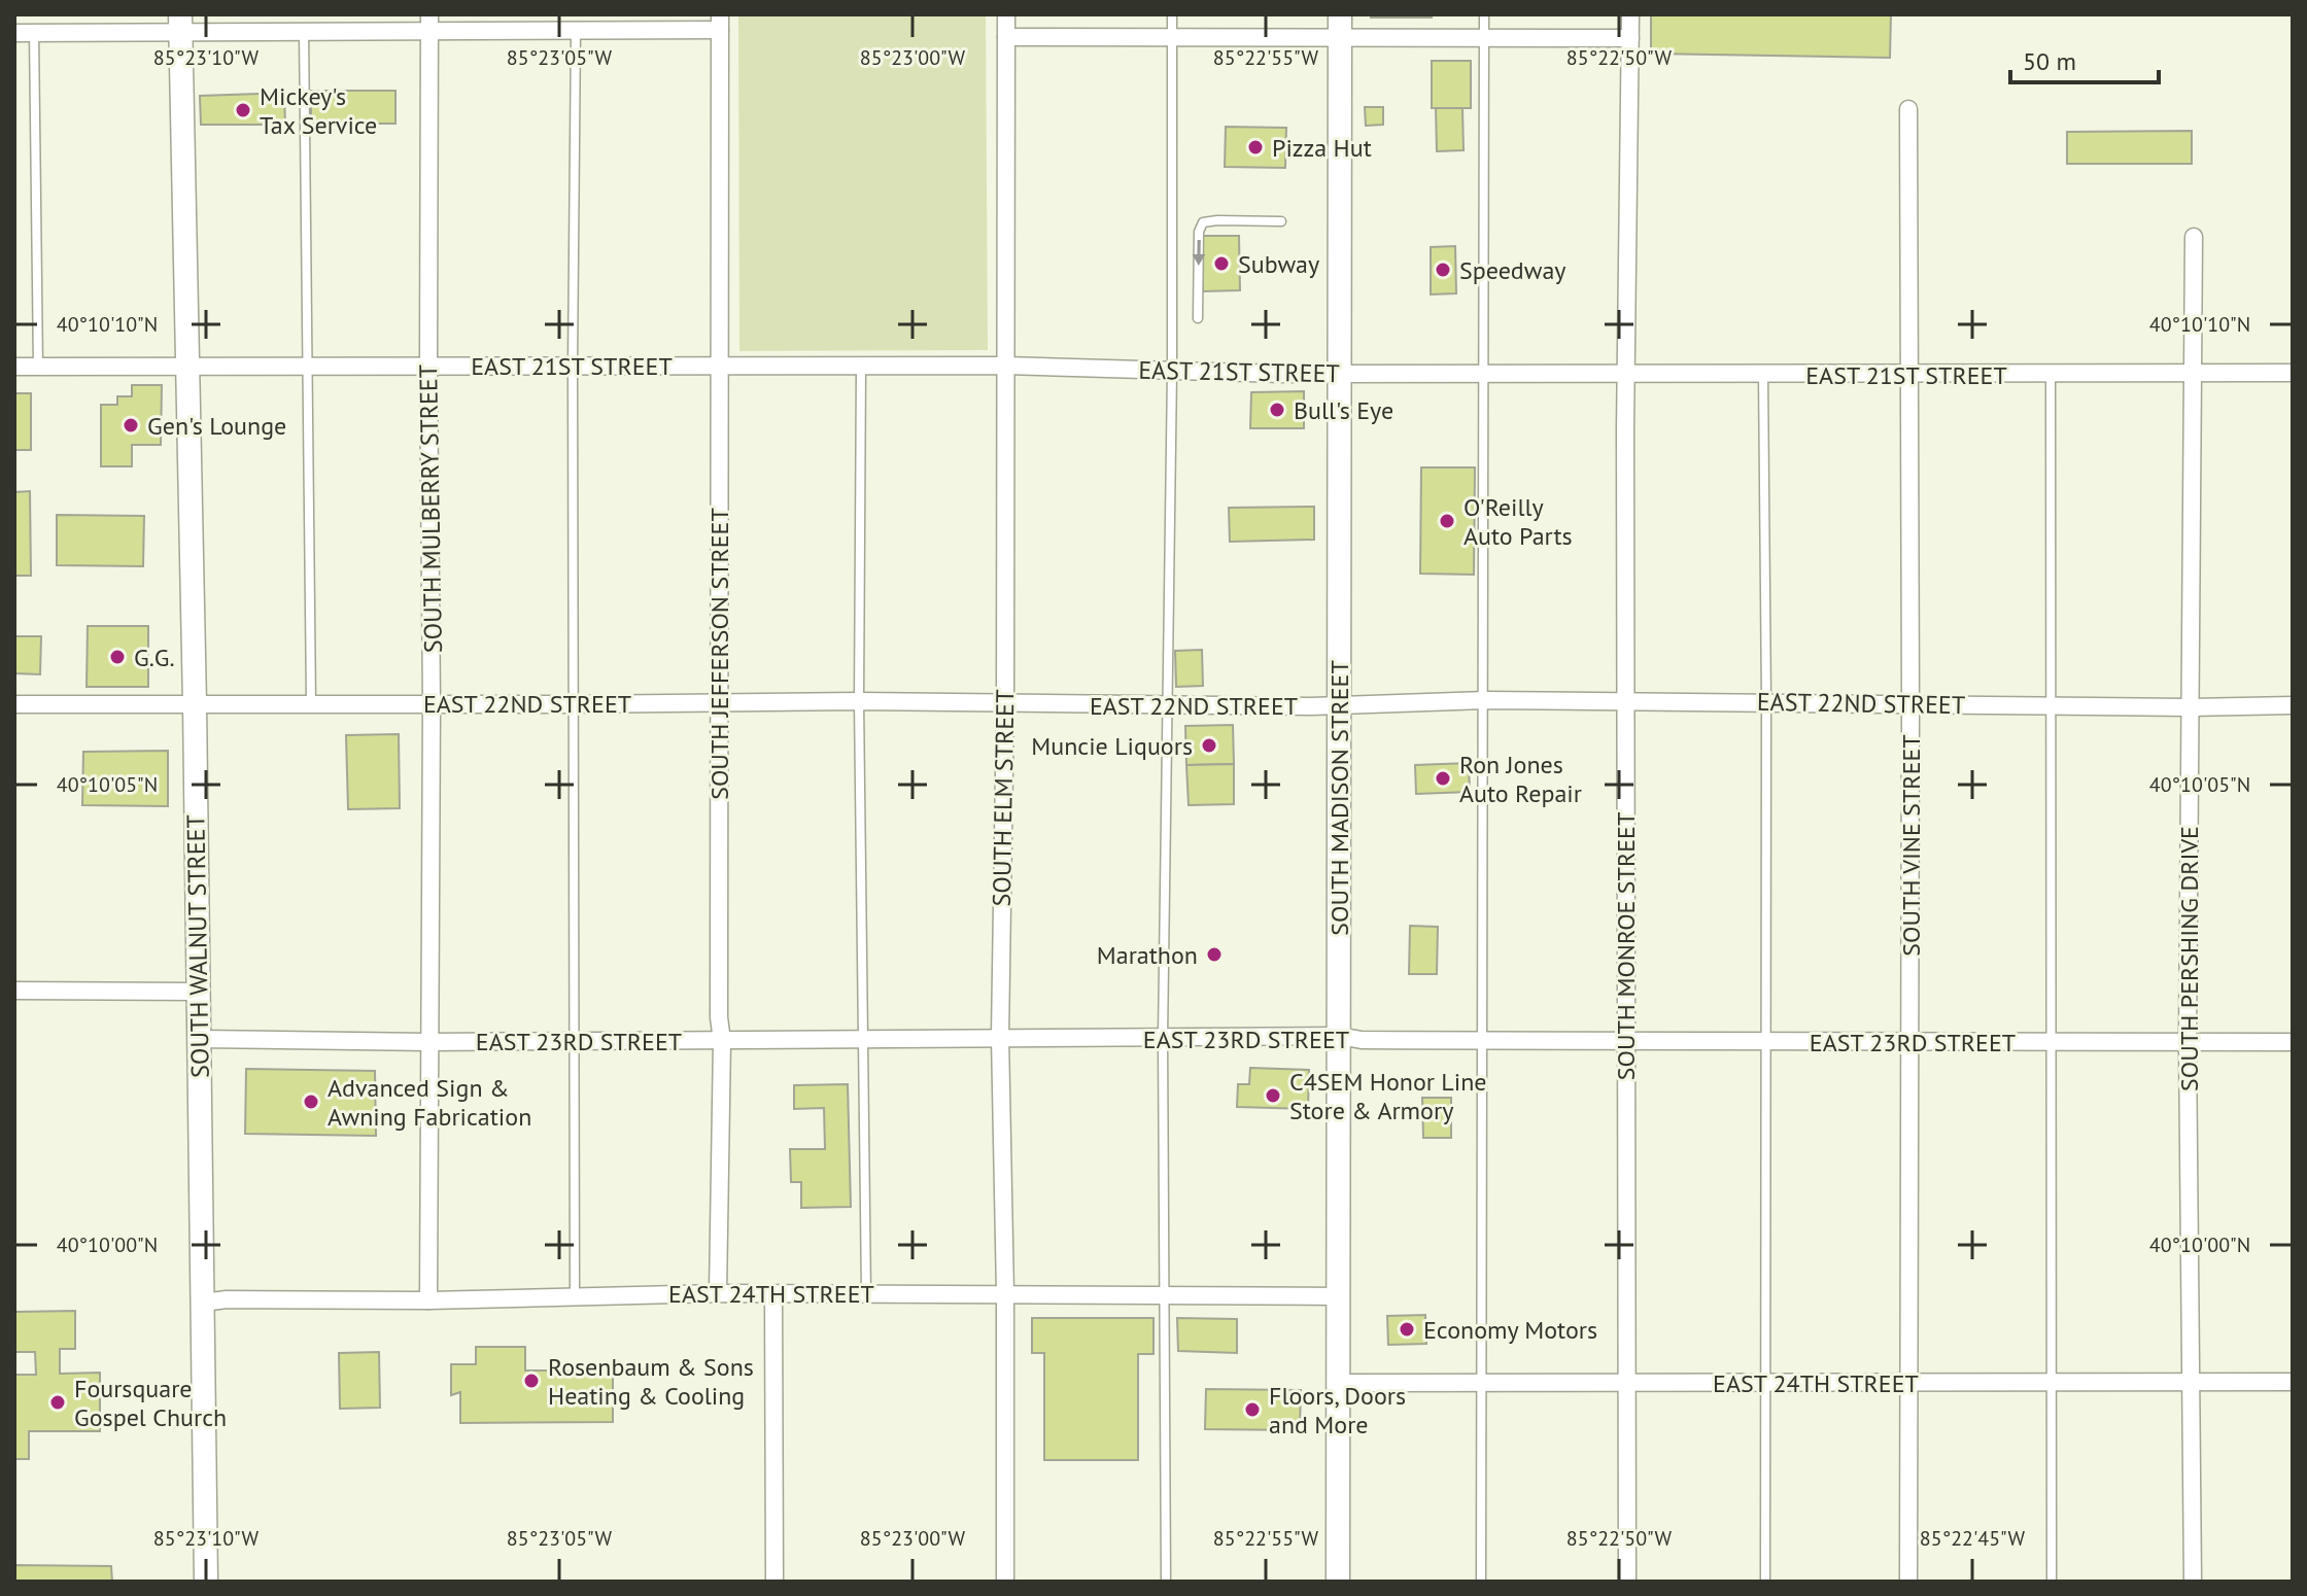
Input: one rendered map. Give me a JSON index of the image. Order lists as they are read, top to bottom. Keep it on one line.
{"streets":{"main road":["SOUTH MADISON STREET","SOUTH WALNUT STREET"],"street":["EAST 21ST STREET","SOUTH MULBERRY STREET","SOUTH JEFFERSON STREET","EAST 22ND STREET","SOUTH ELM STREET","SOUTH VINE STREET","SOUTH MONROE STREET","SOUTH PERSHING DRIVE","EAST 23RD STREET","EAST 24TH STREET"]},"crossings":[["EAST 21ST STREET","SOUTH MULBERRY STREET"],["EAST 21ST STREET","SOUTH JEFFERSON STREET"],["EAST 21ST STREET","SOUTH ELM STREET"],["EAST 21ST STREET","SOUTH MADISON STREET"],["EAST 21ST STREET","SOUTH VINE STREET"],["EAST 21ST STREET","SOUTH WALNUT STREET"],["EAST 21ST STREET","SOUTH MONROE STREET"],["EAST 21ST STREET","SOUTH PERSHING DRIVE"],["SOUTH MULBERRY STREET","EAST 22ND STREET"],["SOUTH MULBERRY STREET","EAST 23RD STREET"],["SOUTH MULBERRY STREET","EAST 24TH STREET"],["SOUTH JEFFERSON STREET","EAST 22ND STREET"],["SOUTH JEFFERSON STREET","EAST 23RD STREET"],["SOUTH JEFFERSON STREET","EAST 24TH STREET"],["EAST 22ND STREET","SOUTH ELM STREET"],["EAST 22ND STREET","SOUTH MADISON STREET"],["EAST 22ND STREET","SOUTH VINE STREET"],["EAST 22ND STREET","SOUTH WALNUT STREET"],["EAST 22ND STREET","SOUTH MONROE STREET"],["EAST 22ND STREET","SOUTH PERSHING DRIVE"],["SOUTH ELM STREET","EAST 23RD STREET"],["SOUTH ELM STREET","EAST 24TH STREET"],["SOUTH MADISON STREET","EAST 23RD STREET"],["SOUTH MADISON STREET","EAST 24TH STREET"],["SOUTH VINE STREET","EAST 23RD STREET"],["SOUTH VINE STREET","EAST 24TH STREET"],["SOUTH WALNUT STREET","EAST 23RD STREET"],["SOUTH WALNUT STREET","EAST 24TH STREET"],["SOUTH MONROE STREET","EAST 23RD STREET"],["SOUTH MONROE STREET","EAST 24TH STREET"],["SOUTH PERSHING DRIVE","EAST 23RD STREET"],["SOUTH PERSHING DRIVE","EAST 24TH STREET"]],"places":["Mickey's Tax Service","Pizza Hut","Subway","Speedway","Bull's Eye","Gen's Lounge","O'Reilly Auto Parts","G.G.","Muncie Liquors","Ron Jones Auto Repair","Marathon","C4SEM Honor Line Store & Armory","Advanced Sign & Awning Fabrication","Economy Motors","Rosenbaum & Sons Heating & Cooling","Foursquare Gospel Church","Floors, Doors and More"],"scale_bar":"50 m","coordinates":["85°23'10\"W","85°23'05\"W","85°23'00\"W","85°22'55\"W","85°22'50\"W","40°10'10\"N","40°10'05\"N","40°10'00\"N","85°22'45\"W"]}
